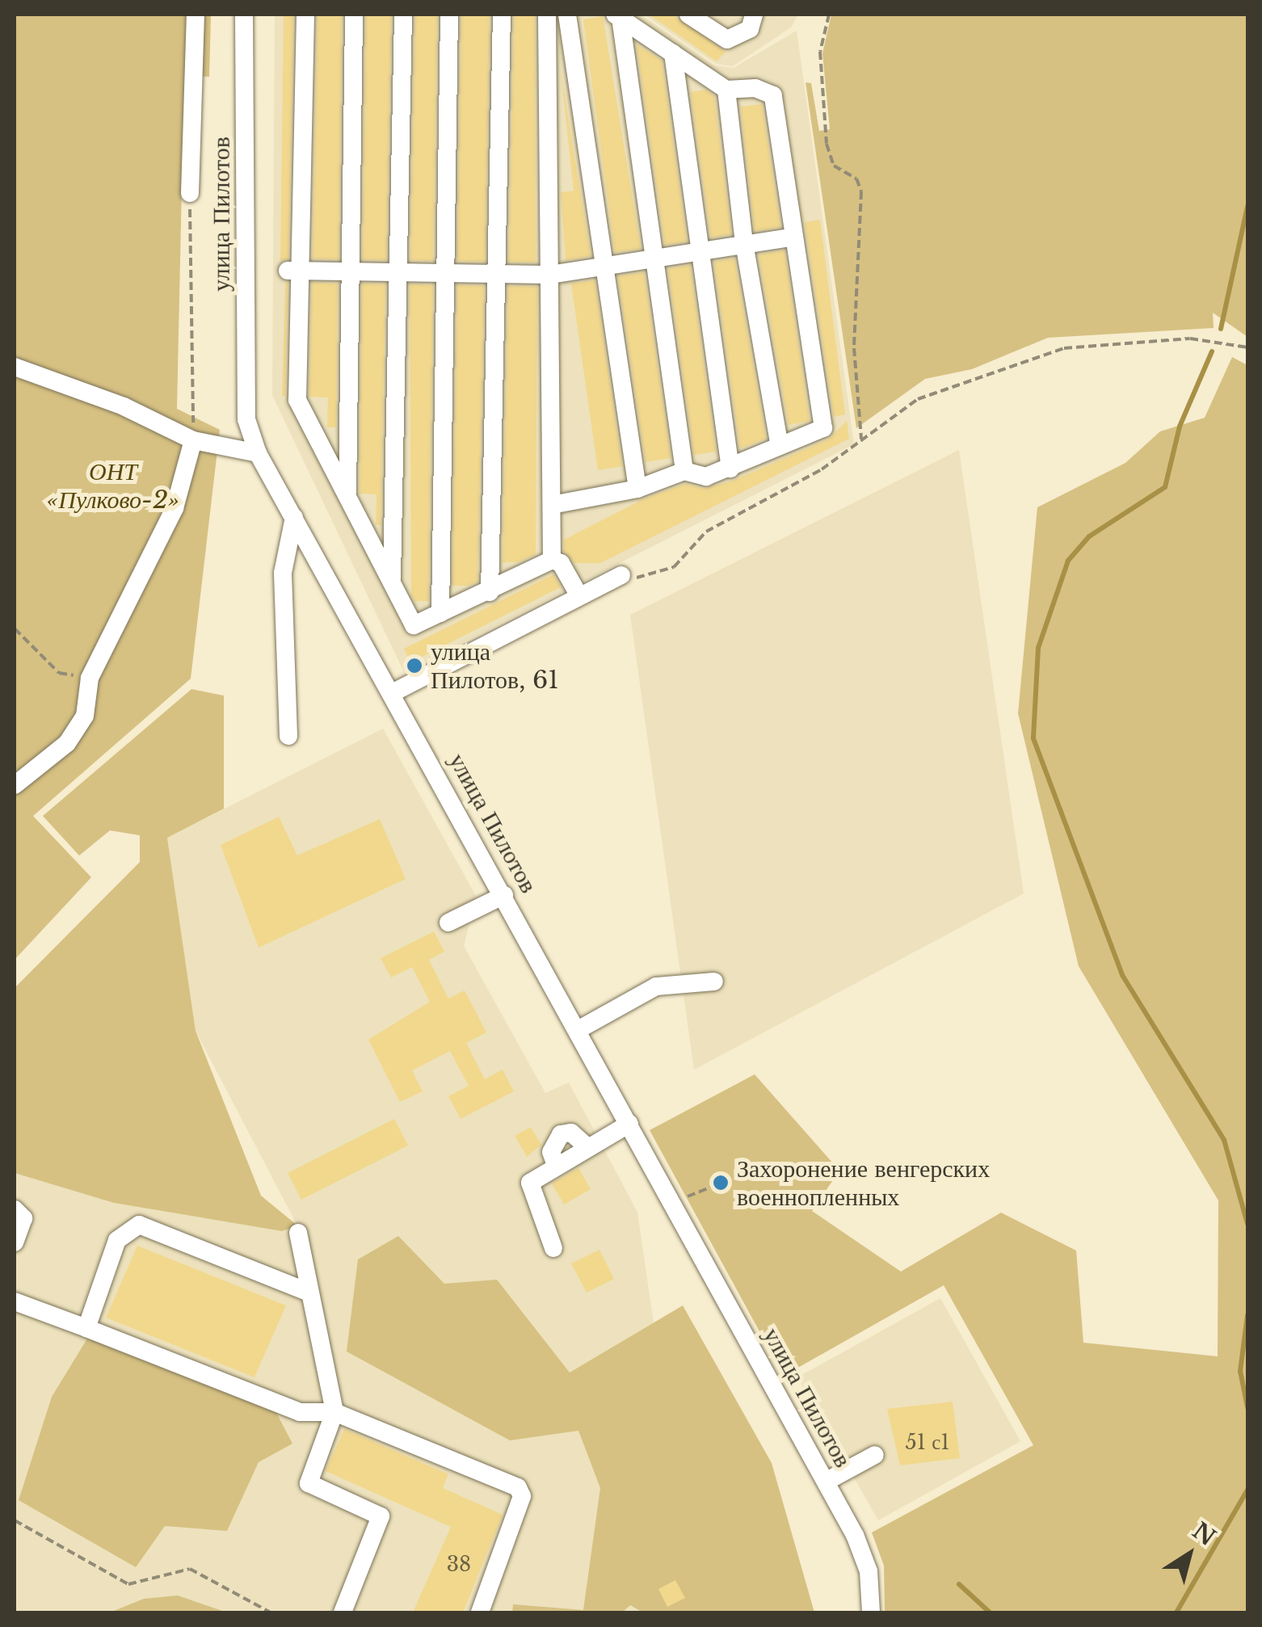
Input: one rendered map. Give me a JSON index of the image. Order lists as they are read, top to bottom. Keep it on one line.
{"streets":{"street":["улица Пилотов"]},"parks":["ОНТ «Пулково-2»"],"places":["улица Пилотов, 61","Захоронение венгерских военнопленных"],"house_numbers":["51 с1","38"],"north":"top right"}
